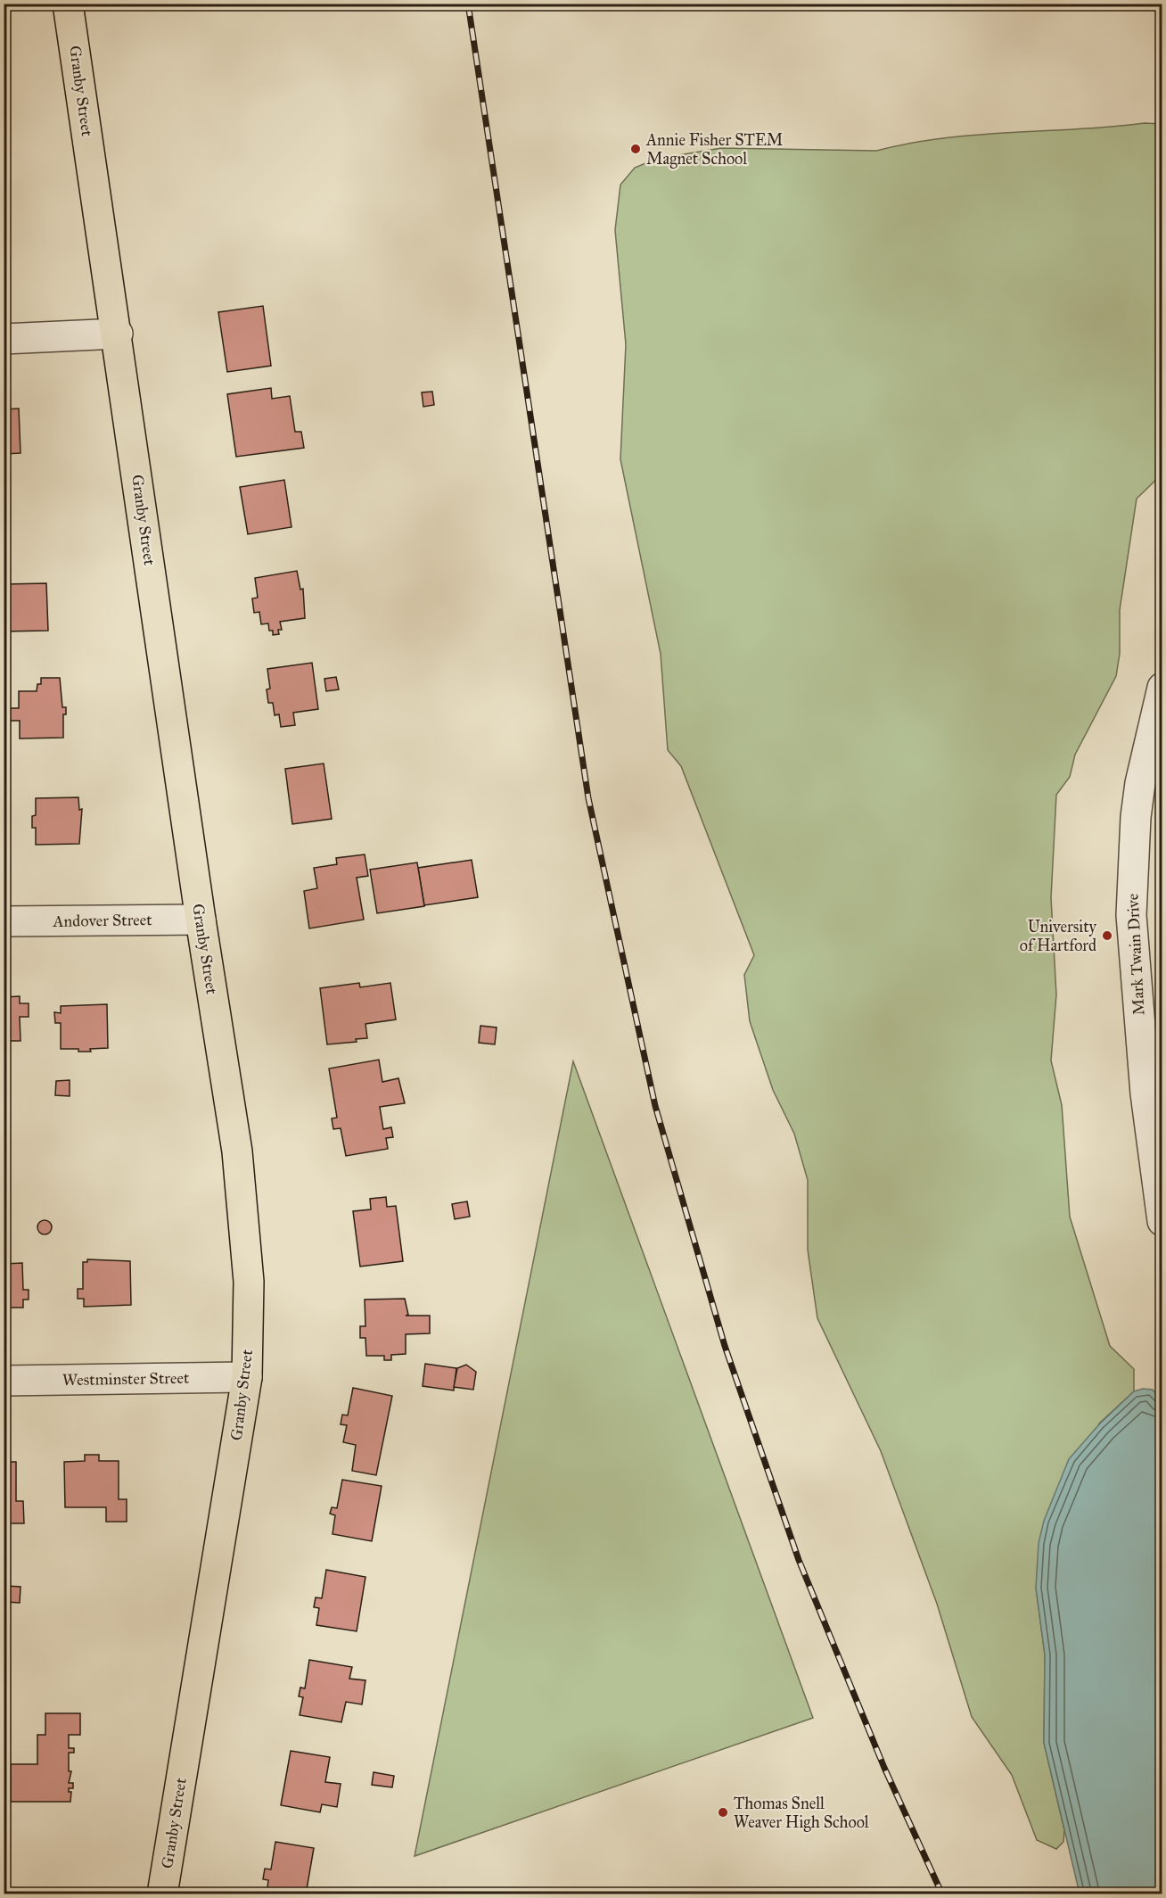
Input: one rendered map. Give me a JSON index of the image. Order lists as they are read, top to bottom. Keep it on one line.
{"streets":{"main road":["Granby Street"],"street":["Andover Street","Mark Twain Drive","Westminster Street"]},"crossings":[["Granby Street","Andover Street"],["Granby Street","Westminster Street"]],"places":["Annie Fisher STEM Magnet School","University of Hartford","Thomas Snell Weaver High School"]}
